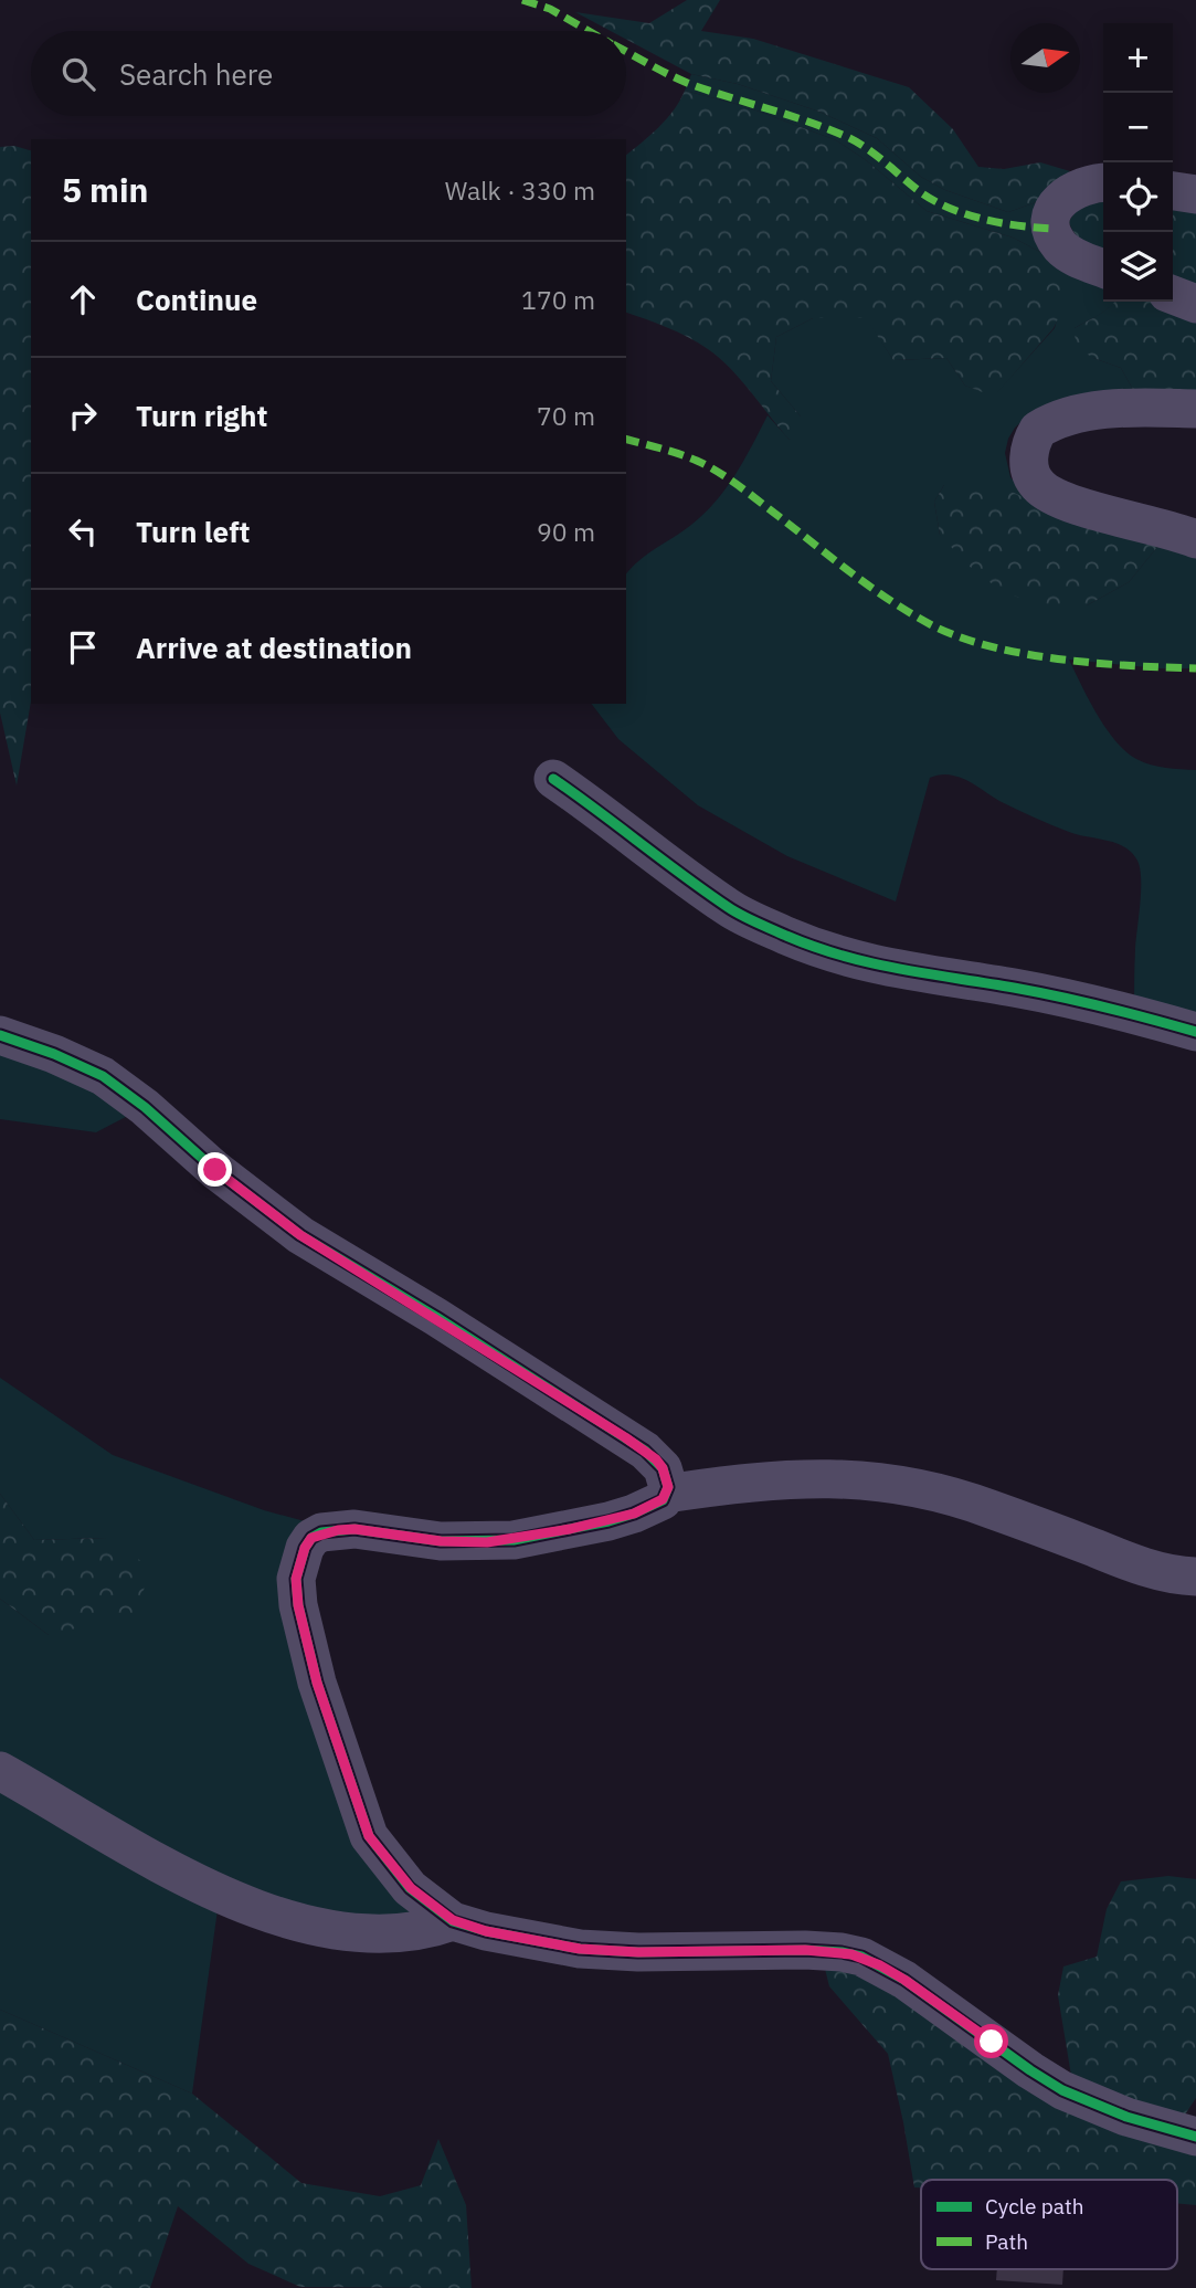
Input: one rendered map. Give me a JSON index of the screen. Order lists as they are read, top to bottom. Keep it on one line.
{"legend":["Cycle path","Path"],"north":"right","page":{"map_buttons":["+","−"],"search":"Search here","heading":["5 min","Walk · 330 m"],"list":[["Continue","170 m"],["Turn right","70 m"],["Turn left","90 m"],"Arrive at destination"]}}
